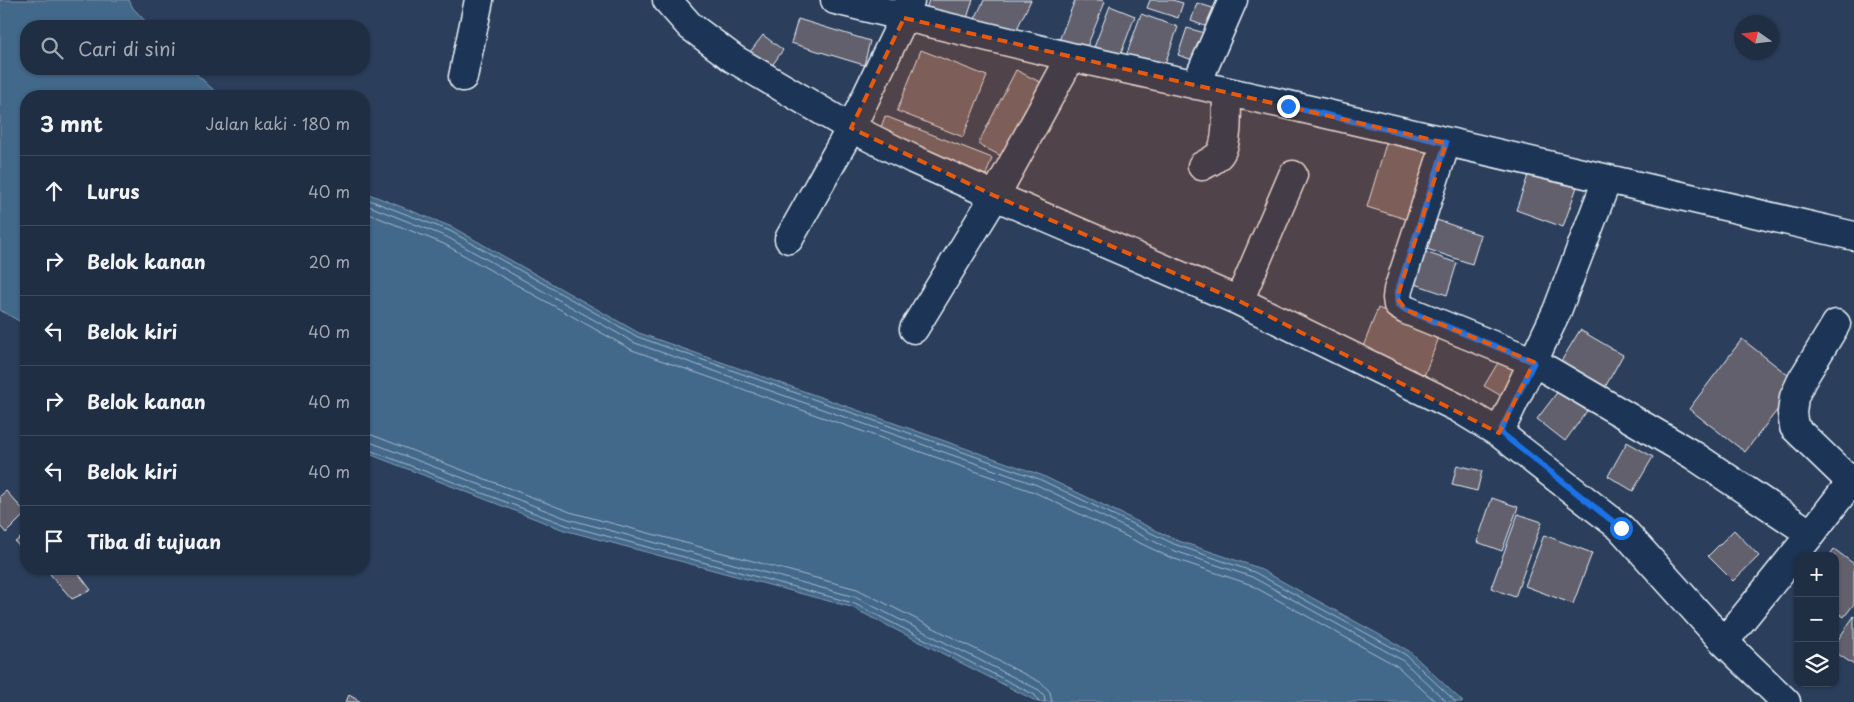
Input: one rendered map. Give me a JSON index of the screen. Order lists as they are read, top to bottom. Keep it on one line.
{"north":"left","page":{"search":"Cari di sini","heading":["3 mnt","Jalan kaki · 180 m"],"list":[["Lurus","40 m"],["Belok kanan","20 m"],["Belok kiri","40 m"],["Belok kanan","40 m"],["Belok kiri","40 m"],"Tiba di tujuan"],"map_buttons":["+","−"]}}
